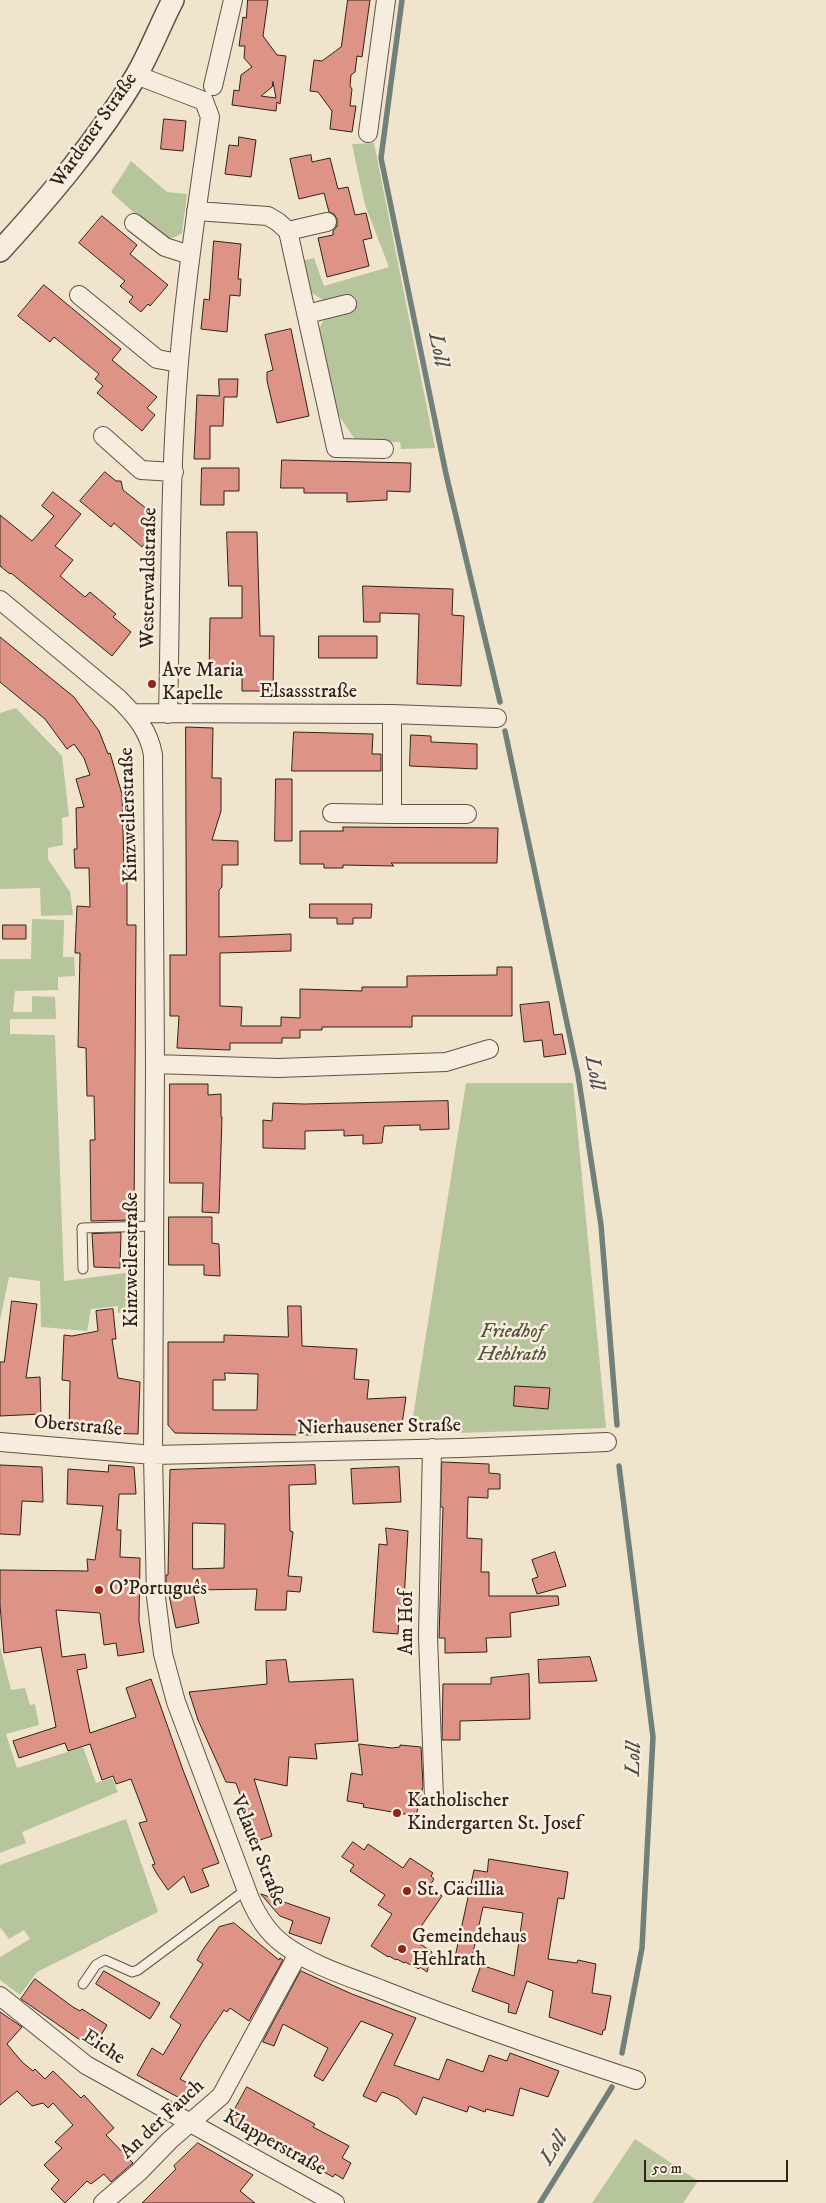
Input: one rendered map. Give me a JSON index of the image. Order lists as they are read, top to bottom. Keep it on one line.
{"streets":{"street":["Wardener Straße","Westerwaldstraße","Elsassstraße","Kinzweilerstraße","Oberstraße","Nierhausener Straße","Am Hof","Velauer Straße","Eiche","An der Fauch","Klapperstraße"]},"crossings":[["Wardener Straße","Westerwaldstraße"],["Westerwaldstraße","Elsassstraße"],["Elsassstraße","Kinzweilerstraße"],["Kinzweilerstraße","Oberstraße"],["Kinzweilerstraße","Nierhausener Straße"],["Kinzweilerstraße","Velauer Straße"],["Oberstraße","Nierhausener Straße"],["Oberstraße","Velauer Straße"],["Nierhausener Straße","Am Hof"],["Nierhausener Straße","Velauer Straße"],["Velauer Straße","An der Fauch"],["Eiche","An der Fauch"],["Eiche","Klapperstraße"],["An der Fauch","Klapperstraße"]],"water":["Loll"],"parks":["Friedhof Hehlrath"],"places":["Ave Maria Kapelle","O'Português","Katholischer Kindergarten St. Josef","St. Cäcillia","Gemeindehaus Hehlrath"],"scale_bar":"50 m"}
